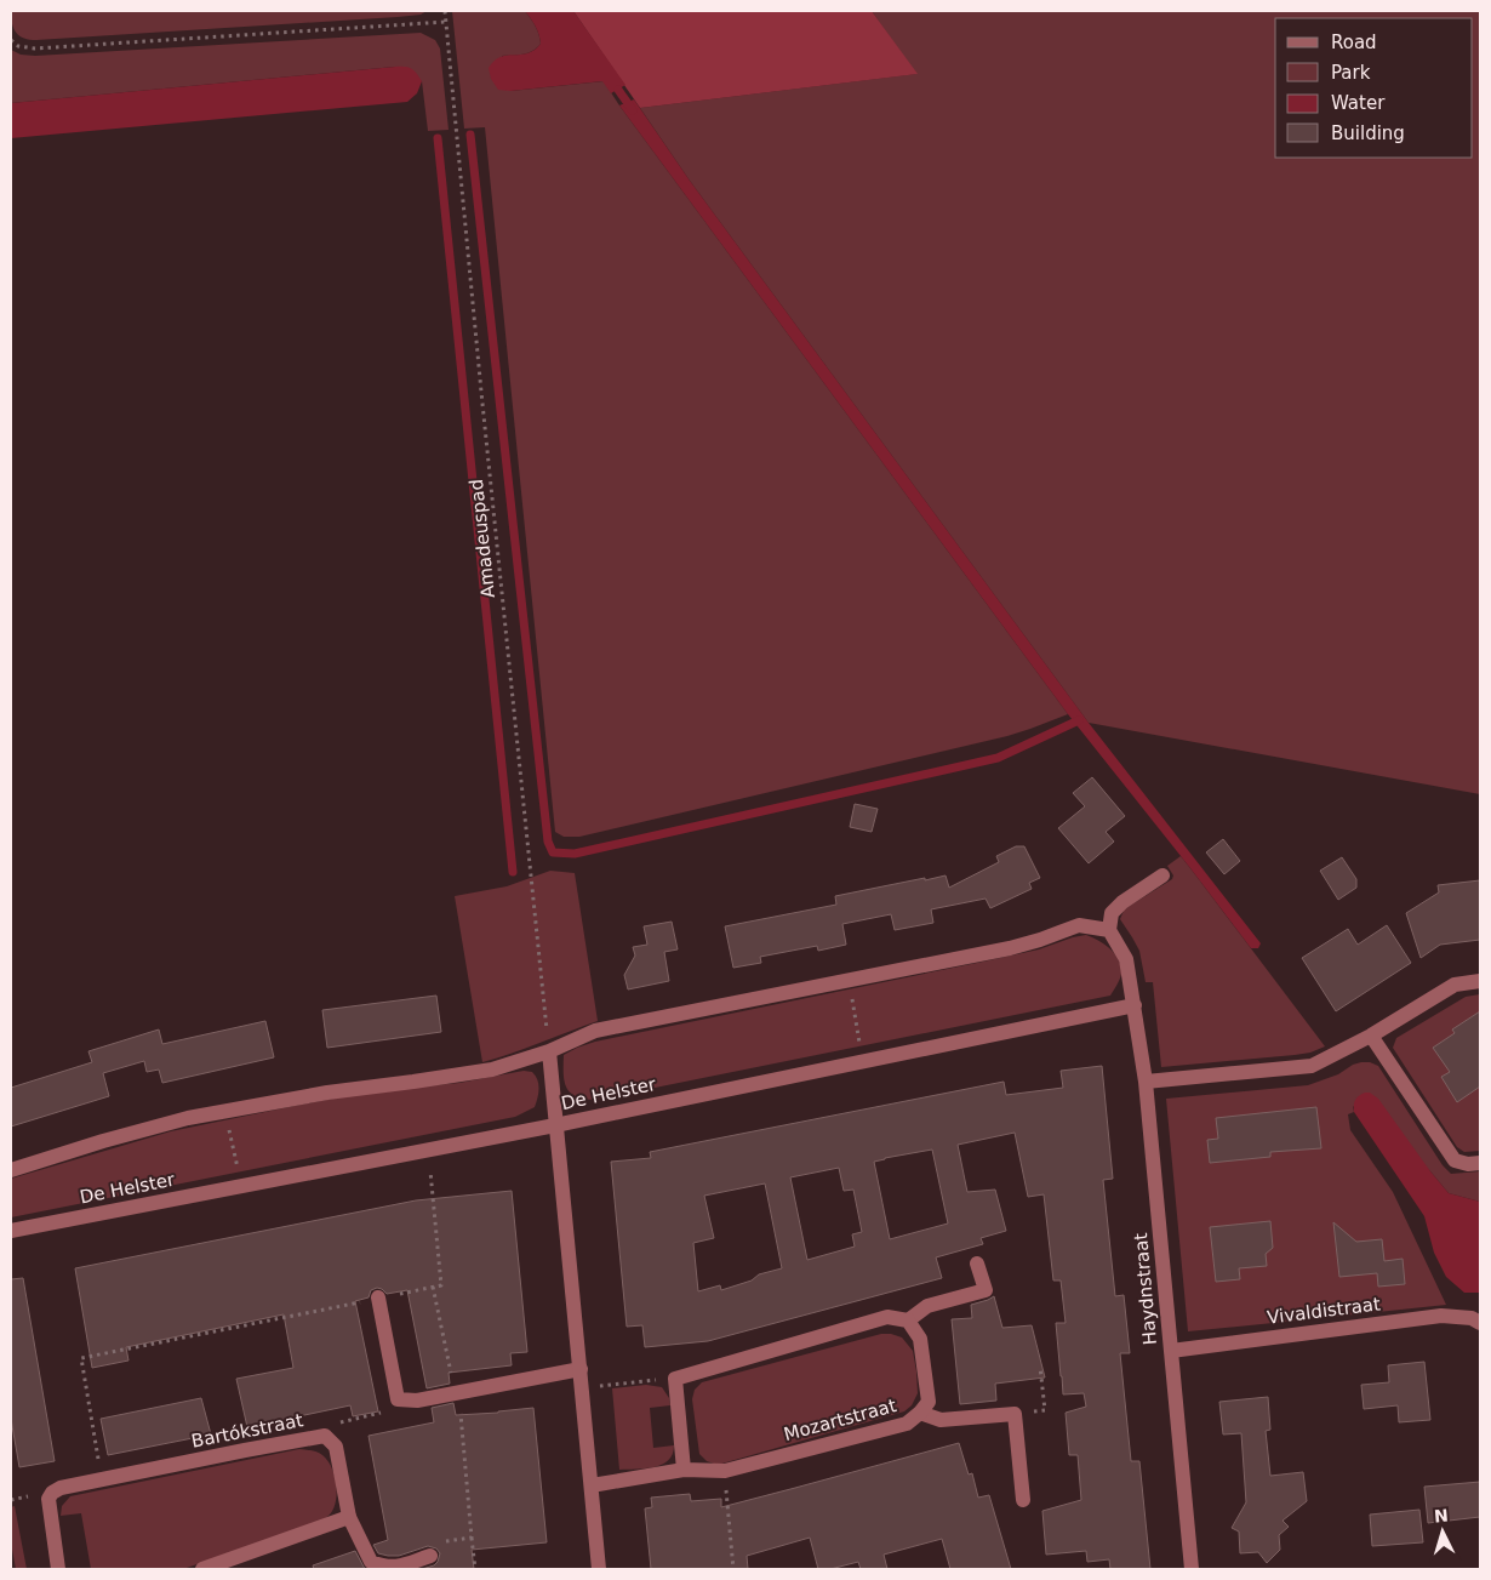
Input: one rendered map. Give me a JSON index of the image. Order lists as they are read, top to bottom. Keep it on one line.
{"streets":{"street":["De Helster","Haydnstraat","Vivaldistraat","Mozartstraat","Bartókstraat"],"path":["Amadeuspad"]},"crossings":[["De Helster","Haydnstraat"],["Haydnstraat","Vivaldistraat"]],"legend":["Road","Park","Water","Building"],"north":"top"}
